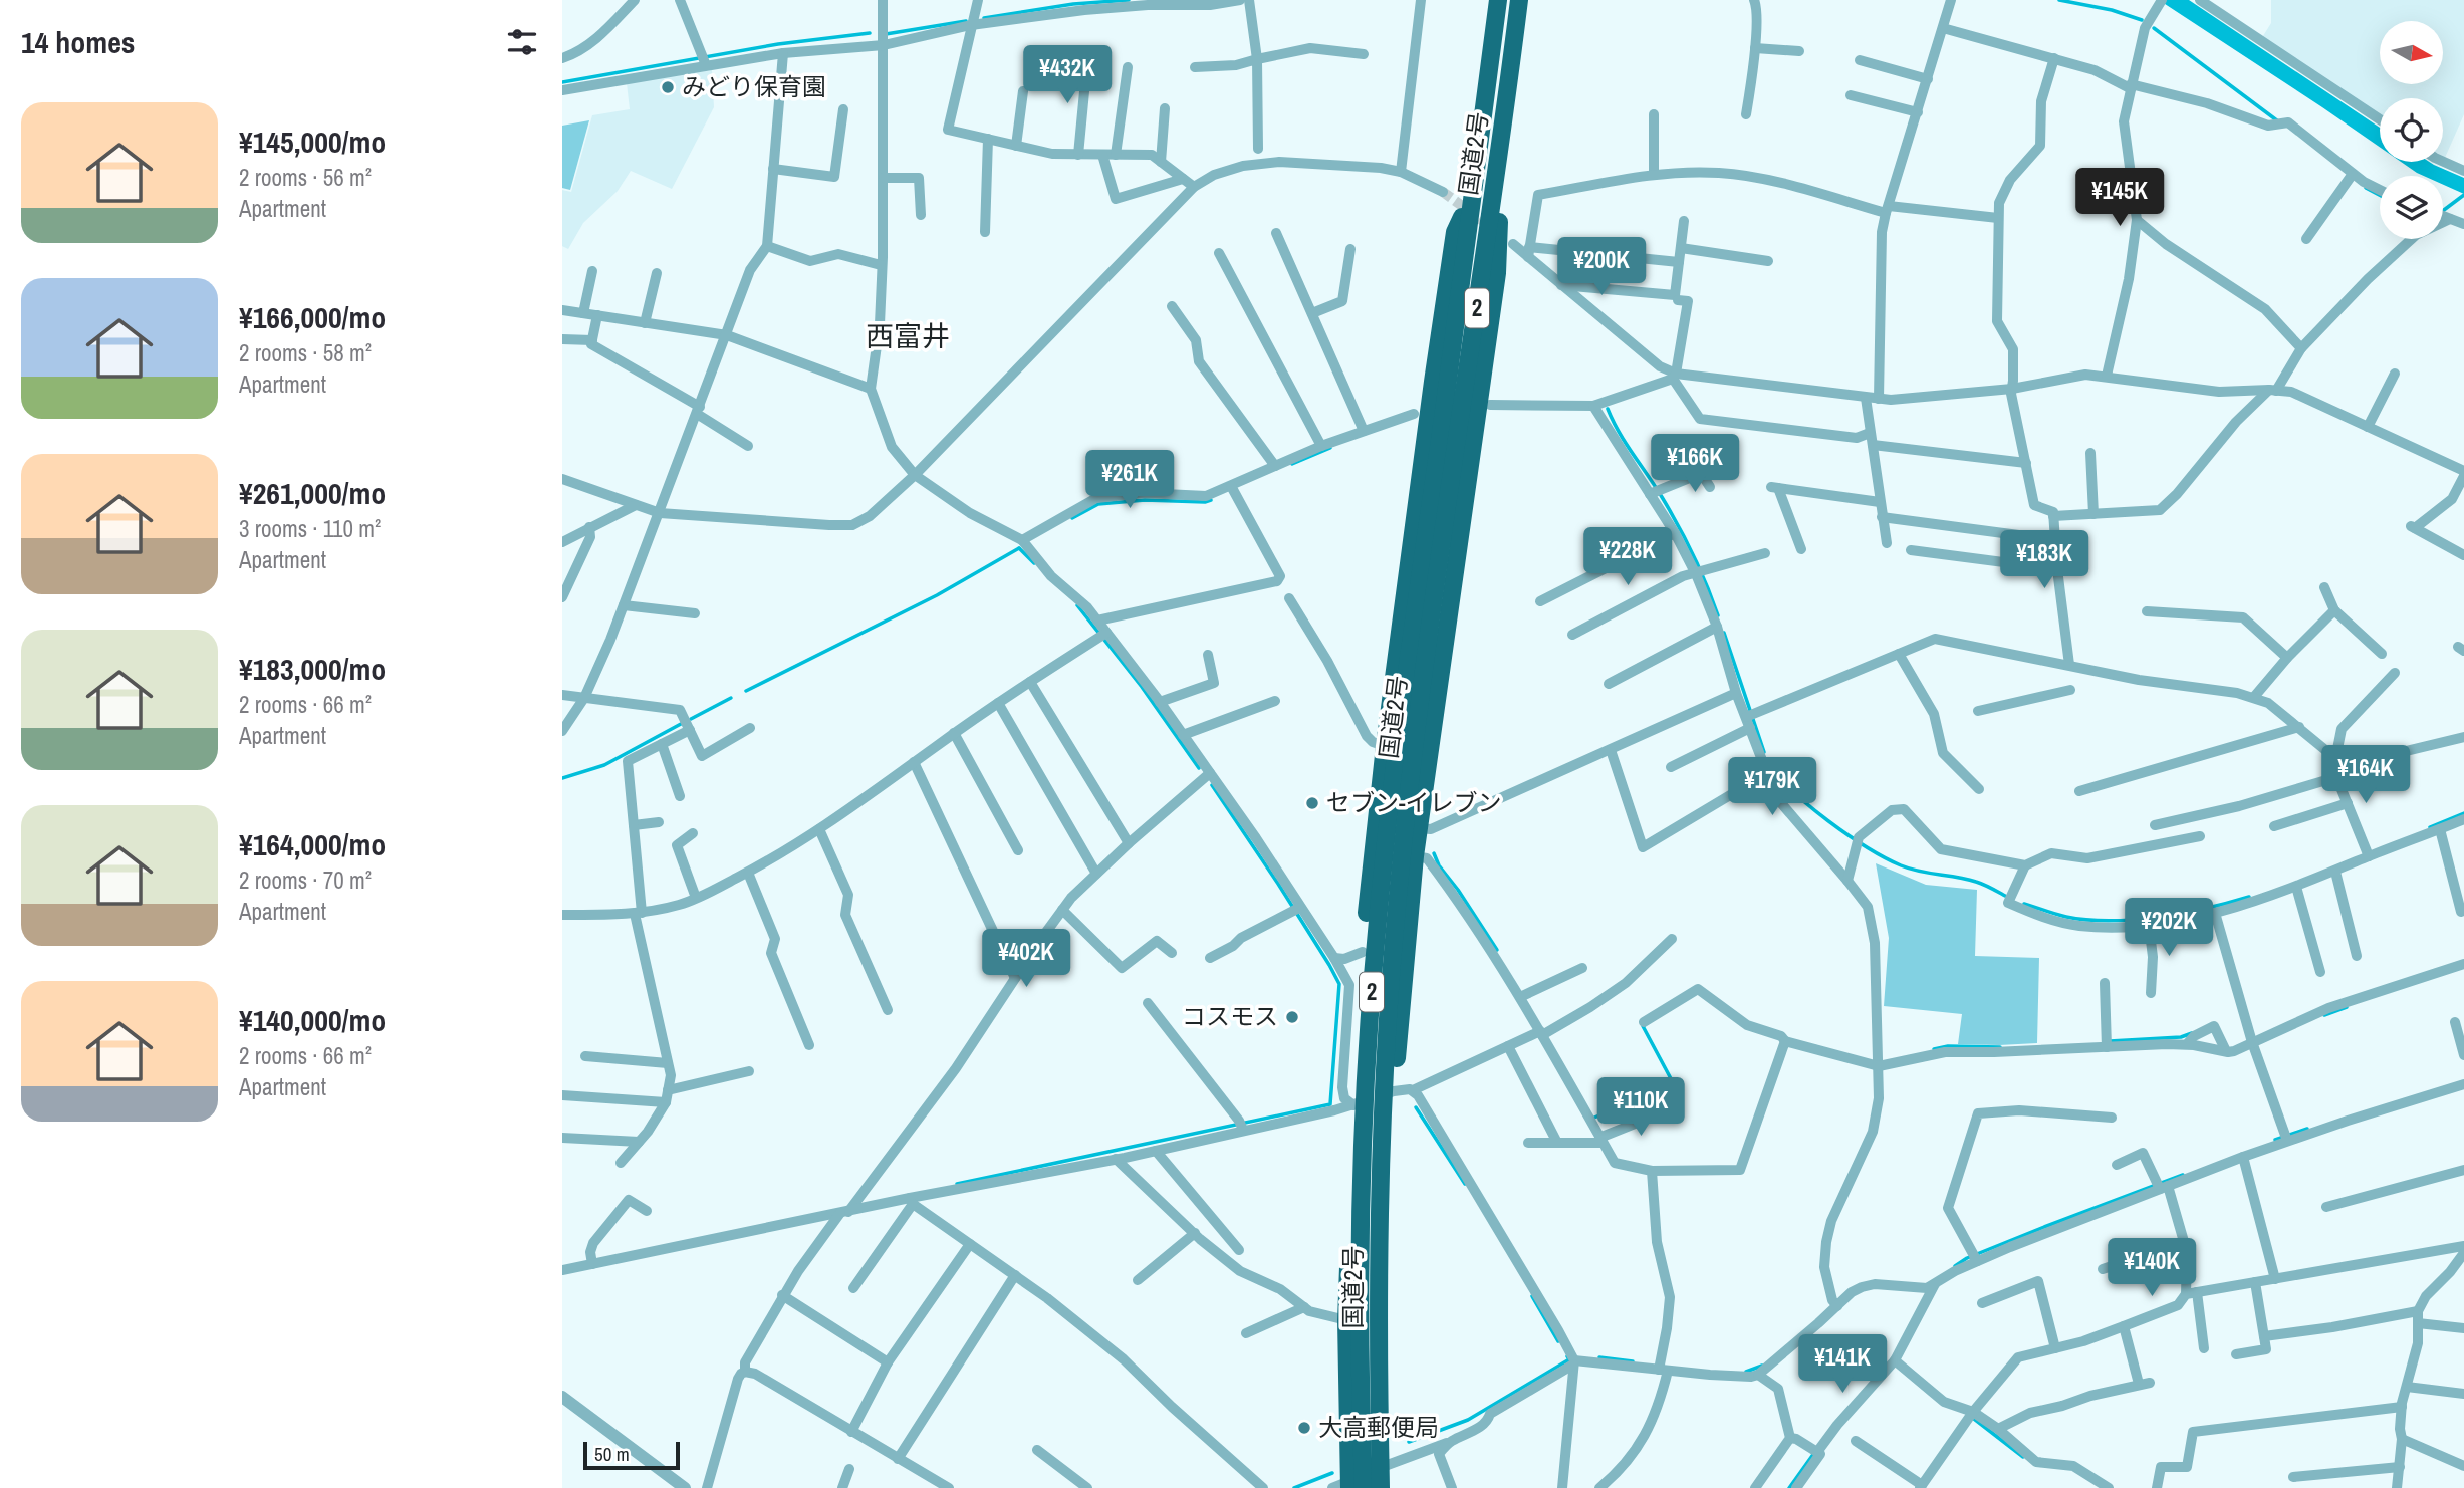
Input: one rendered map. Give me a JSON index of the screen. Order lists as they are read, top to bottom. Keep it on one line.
{"streets":{"highway":["国道2号","2"]},"districts":["西富井"],"places":["みどり保育園","セブン-イレブン","コスモス","大高郵便局"],"scale_bar":"50 m","north":"right","page":{"heading":"14 homes","price":["¥432K","¥145K","¥200K","¥166K","¥261K","¥228K","¥183K","¥164K","¥179K","¥202K","¥402K","¥110K","¥140K","¥141K"],"list":[{"name":"¥145,000/mo","note":"2 rooms · 56 m² · Apartment"},{"name":"¥166,000/mo","note":"2 rooms · 58 m² · Apartment"},{"name":"¥261,000/mo","note":"3 rooms · 110 m² · Apartment"},{"name":"¥183,000/mo","note":"2 rooms · 66 m² · Apartment"},{"name":"¥164,000/mo","note":"2 rooms · 70 m² · Apartment"},{"name":"¥140,000/mo","note":"2 rooms · 66 m² · Apartment"}],"scale":"50 m"}}
